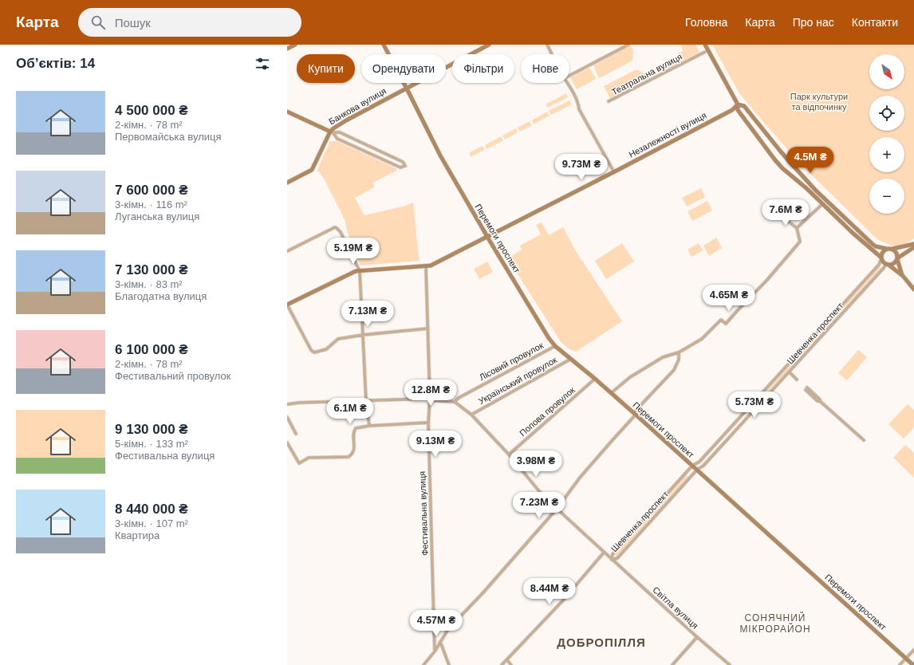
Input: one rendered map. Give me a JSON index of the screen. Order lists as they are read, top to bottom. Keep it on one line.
{"streets":{"main road":["Банкова вулиця","Незалежності вулиця","Перемоги проспект"],"street":["Театральна вулиця","Шевченка проспект","Лісовий провулок","Український провулок","Попова провулок","Фестивальна вулиця","Світла вулиця"]},"crossings":[["Банкова вулиця","Перемоги проспект"],["Незалежності вулиця","Перемоги проспект"],["Незалежності вулиця","Фестивальна вулиця"],["Перемоги проспект","Шевченка проспект"],["Перемоги проспект","Лісовий провулок"],["Перемоги проспект","Український провулок"],["Перемоги проспект","Попова провулок"],["Шевченка проспект","Світла вулиця"],["Лісовий провулок","Світла вулиця"],["Український провулок","Світла вулиця"],["Попова провулок","Світла вулиця"]],"districts":["СОНЯЧНИЙ МІКРОРАЙОН","ДОБРОПІЛЛЯ"],"parks":["Парк культури та відпочинку"],"north":"bottom right","page":{"header":"Карта","search":"Пошук","nav":["Головна","Карта","Про нас","Контакти"],"heading":"Об’єктів: 14","map_buttons":["+","−"],"chip":["Купити","Орендувати","Фільтри","Нове"],"list":[{"name":"4 500 000 ₴","note":"2-кімн. · 78 m² · Первомайська вулиця"},{"name":"7 600 000 ₴","note":"3-кімн. · 116 m² · Луганська вулиця"},{"name":"7 130 000 ₴","note":"3-кімн. · 83 m² · Благодатна вулиця"},{"name":"6 100 000 ₴","note":"2-кімн. · 78 m² · Фестивальний провулок"},{"name":"9 130 000 ₴","note":"5-кімн. · 133 m² · Фестивальна вулиця"},{"name":"8 440 000 ₴","note":"3-кімн. · 107 m² · Квартира"}],"price":["4.5M ₴","9.73M ₴","7.6M ₴","5.19M ₴","4.65M ₴","7.13M ₴","12.8M ₴","5.73M ₴","6.1M ₴","9.13M ₴","3.98M ₴","7.23M ₴","8.44M ₴","4.57M ₴"]}}
